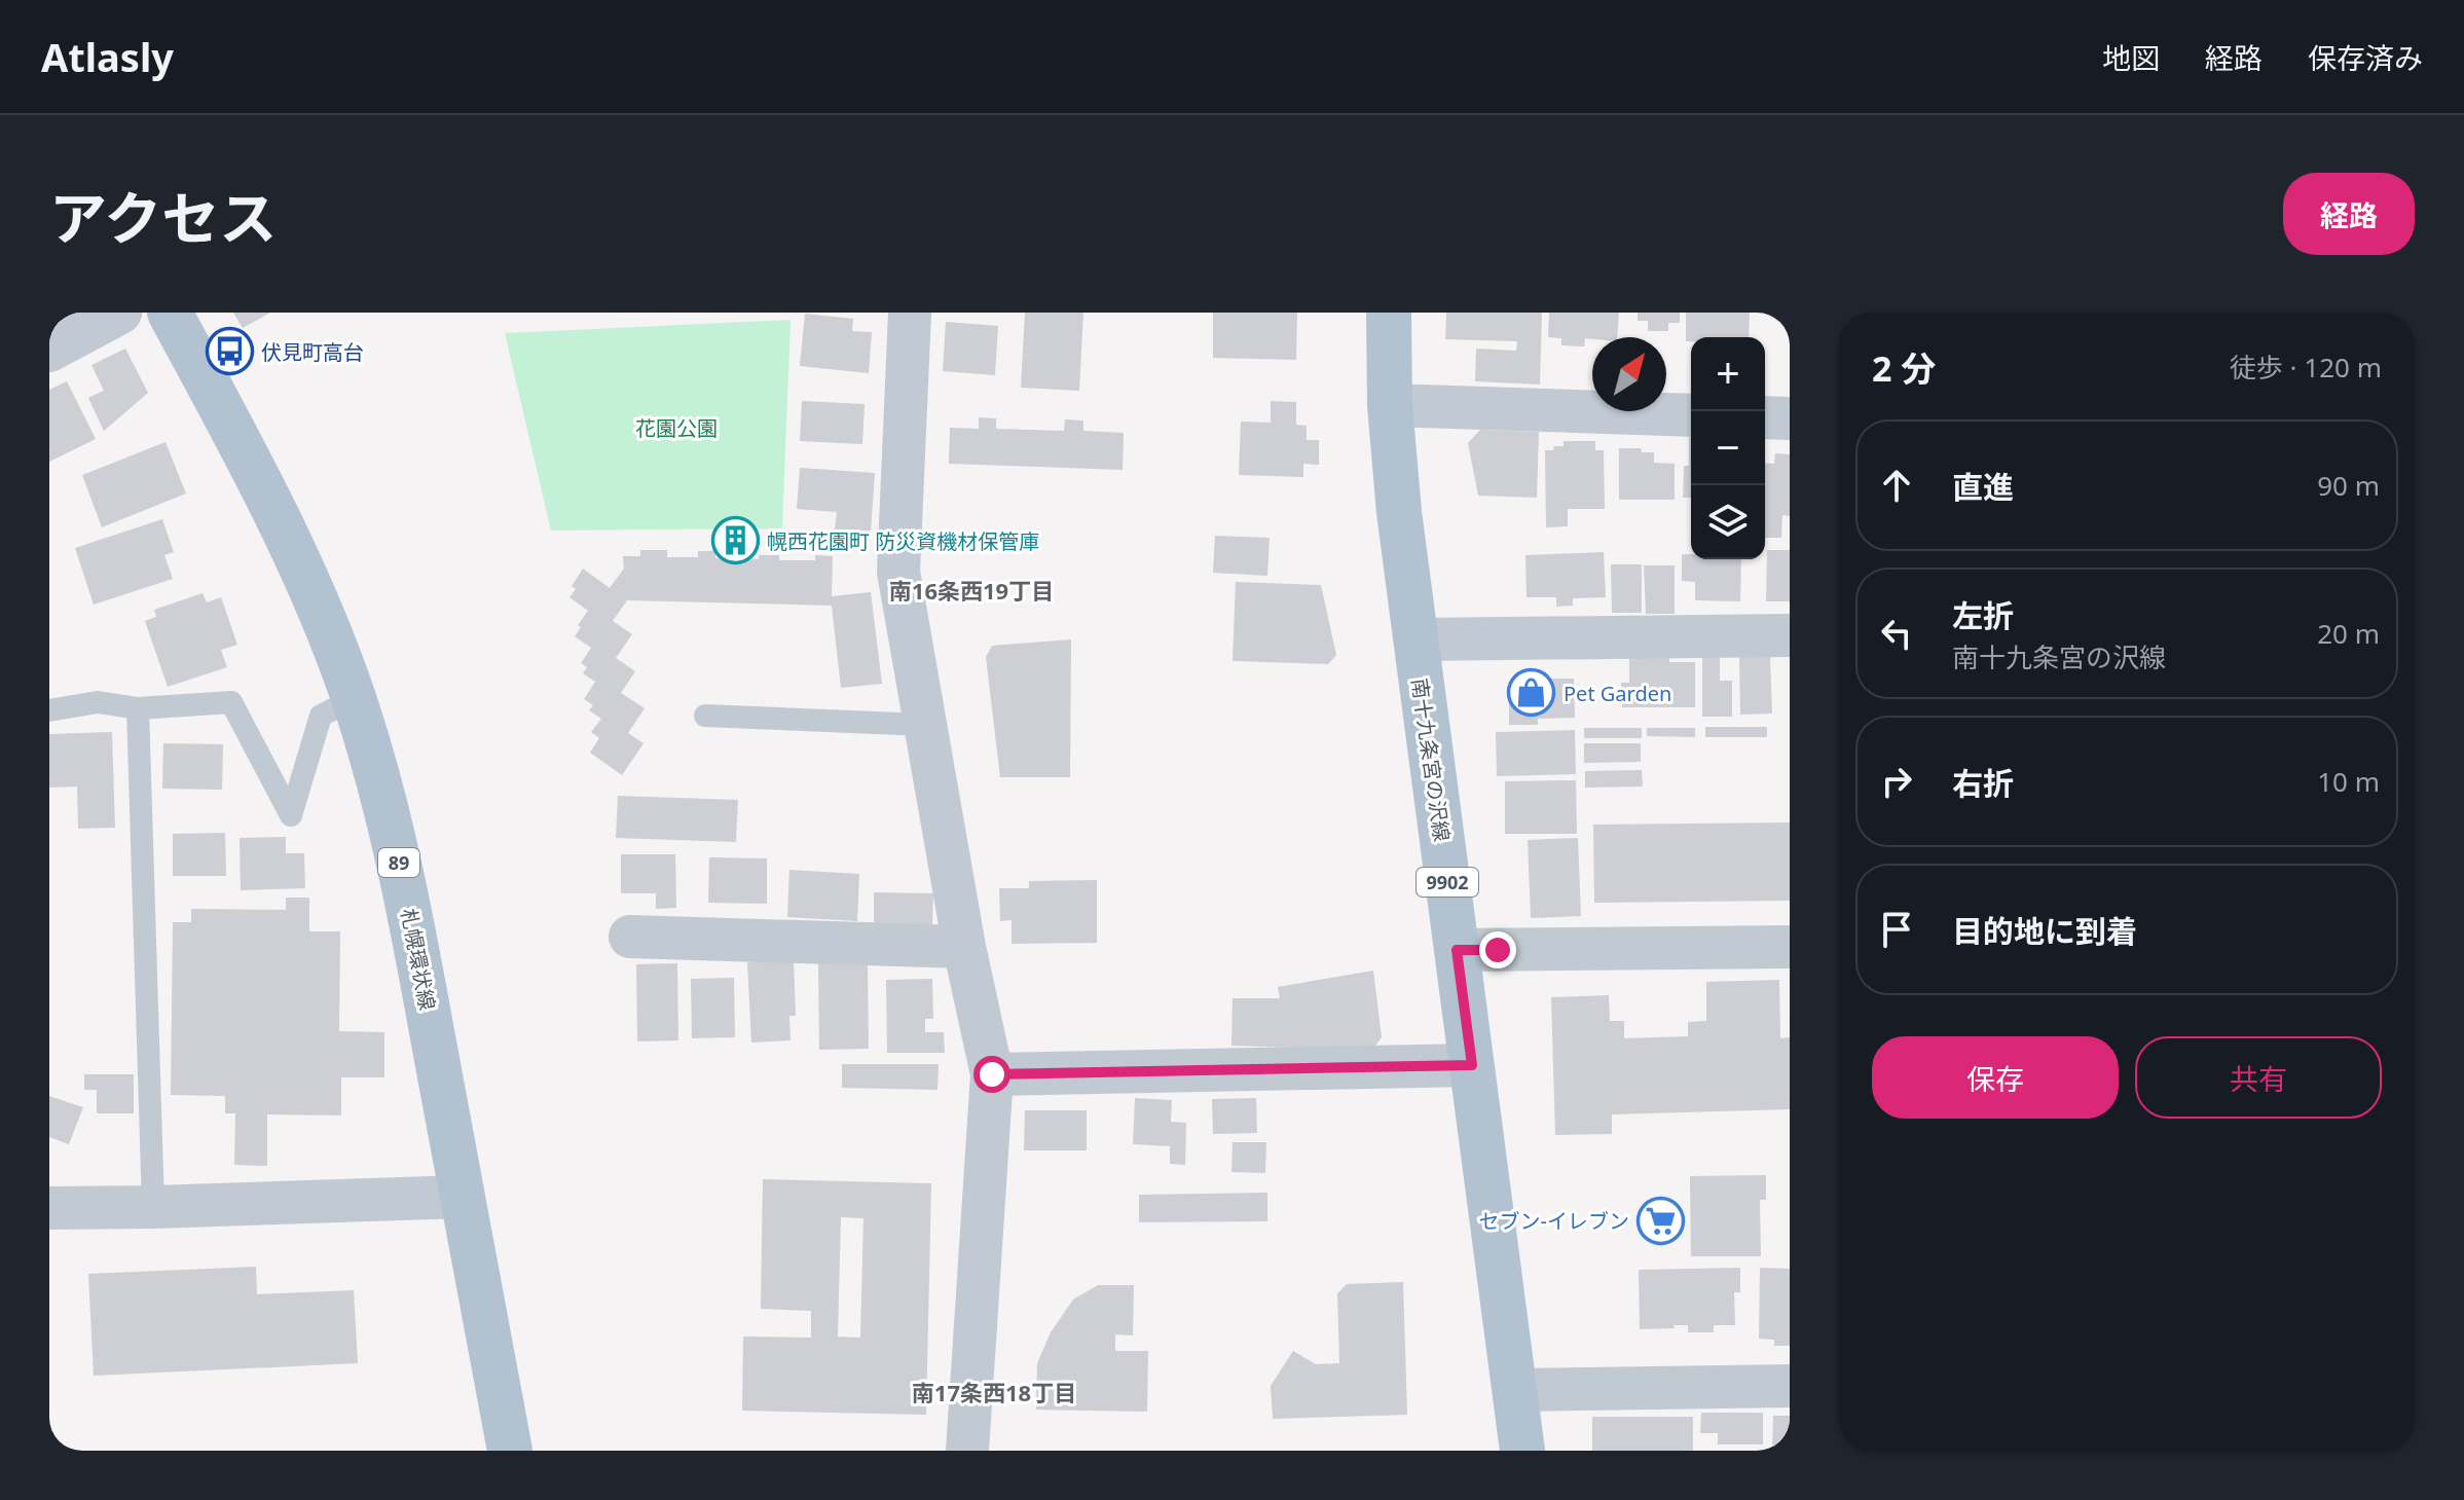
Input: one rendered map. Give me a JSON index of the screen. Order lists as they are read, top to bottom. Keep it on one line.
{"streets":{"main road":["南十九条宮の沢線","89","9902","札幌環状線"]},"districts":["南16条西19丁目","南17条西18丁目"],"parks":["花園公園"],"places":{"bus stop":["伏見町高台"],"building":["幌西花園町 防災資機材保管庫"],"shop":["Pet Garden"],"supermarket":["セブン-イレブン"]},"north":"top right","page":{"header":"Atlasly","nav":["地図","経路","保存済み"],"title":"アクセス","buttons":["経路",["保存","共有"]],"heading":["2 分","徒歩 · 120 m"],"map_buttons":["+","−"],"list":[["直進","90 m"],["左折","南十九条宮の沢線","20 m"],["右折","10 m"],"目的地に到着"]}}
